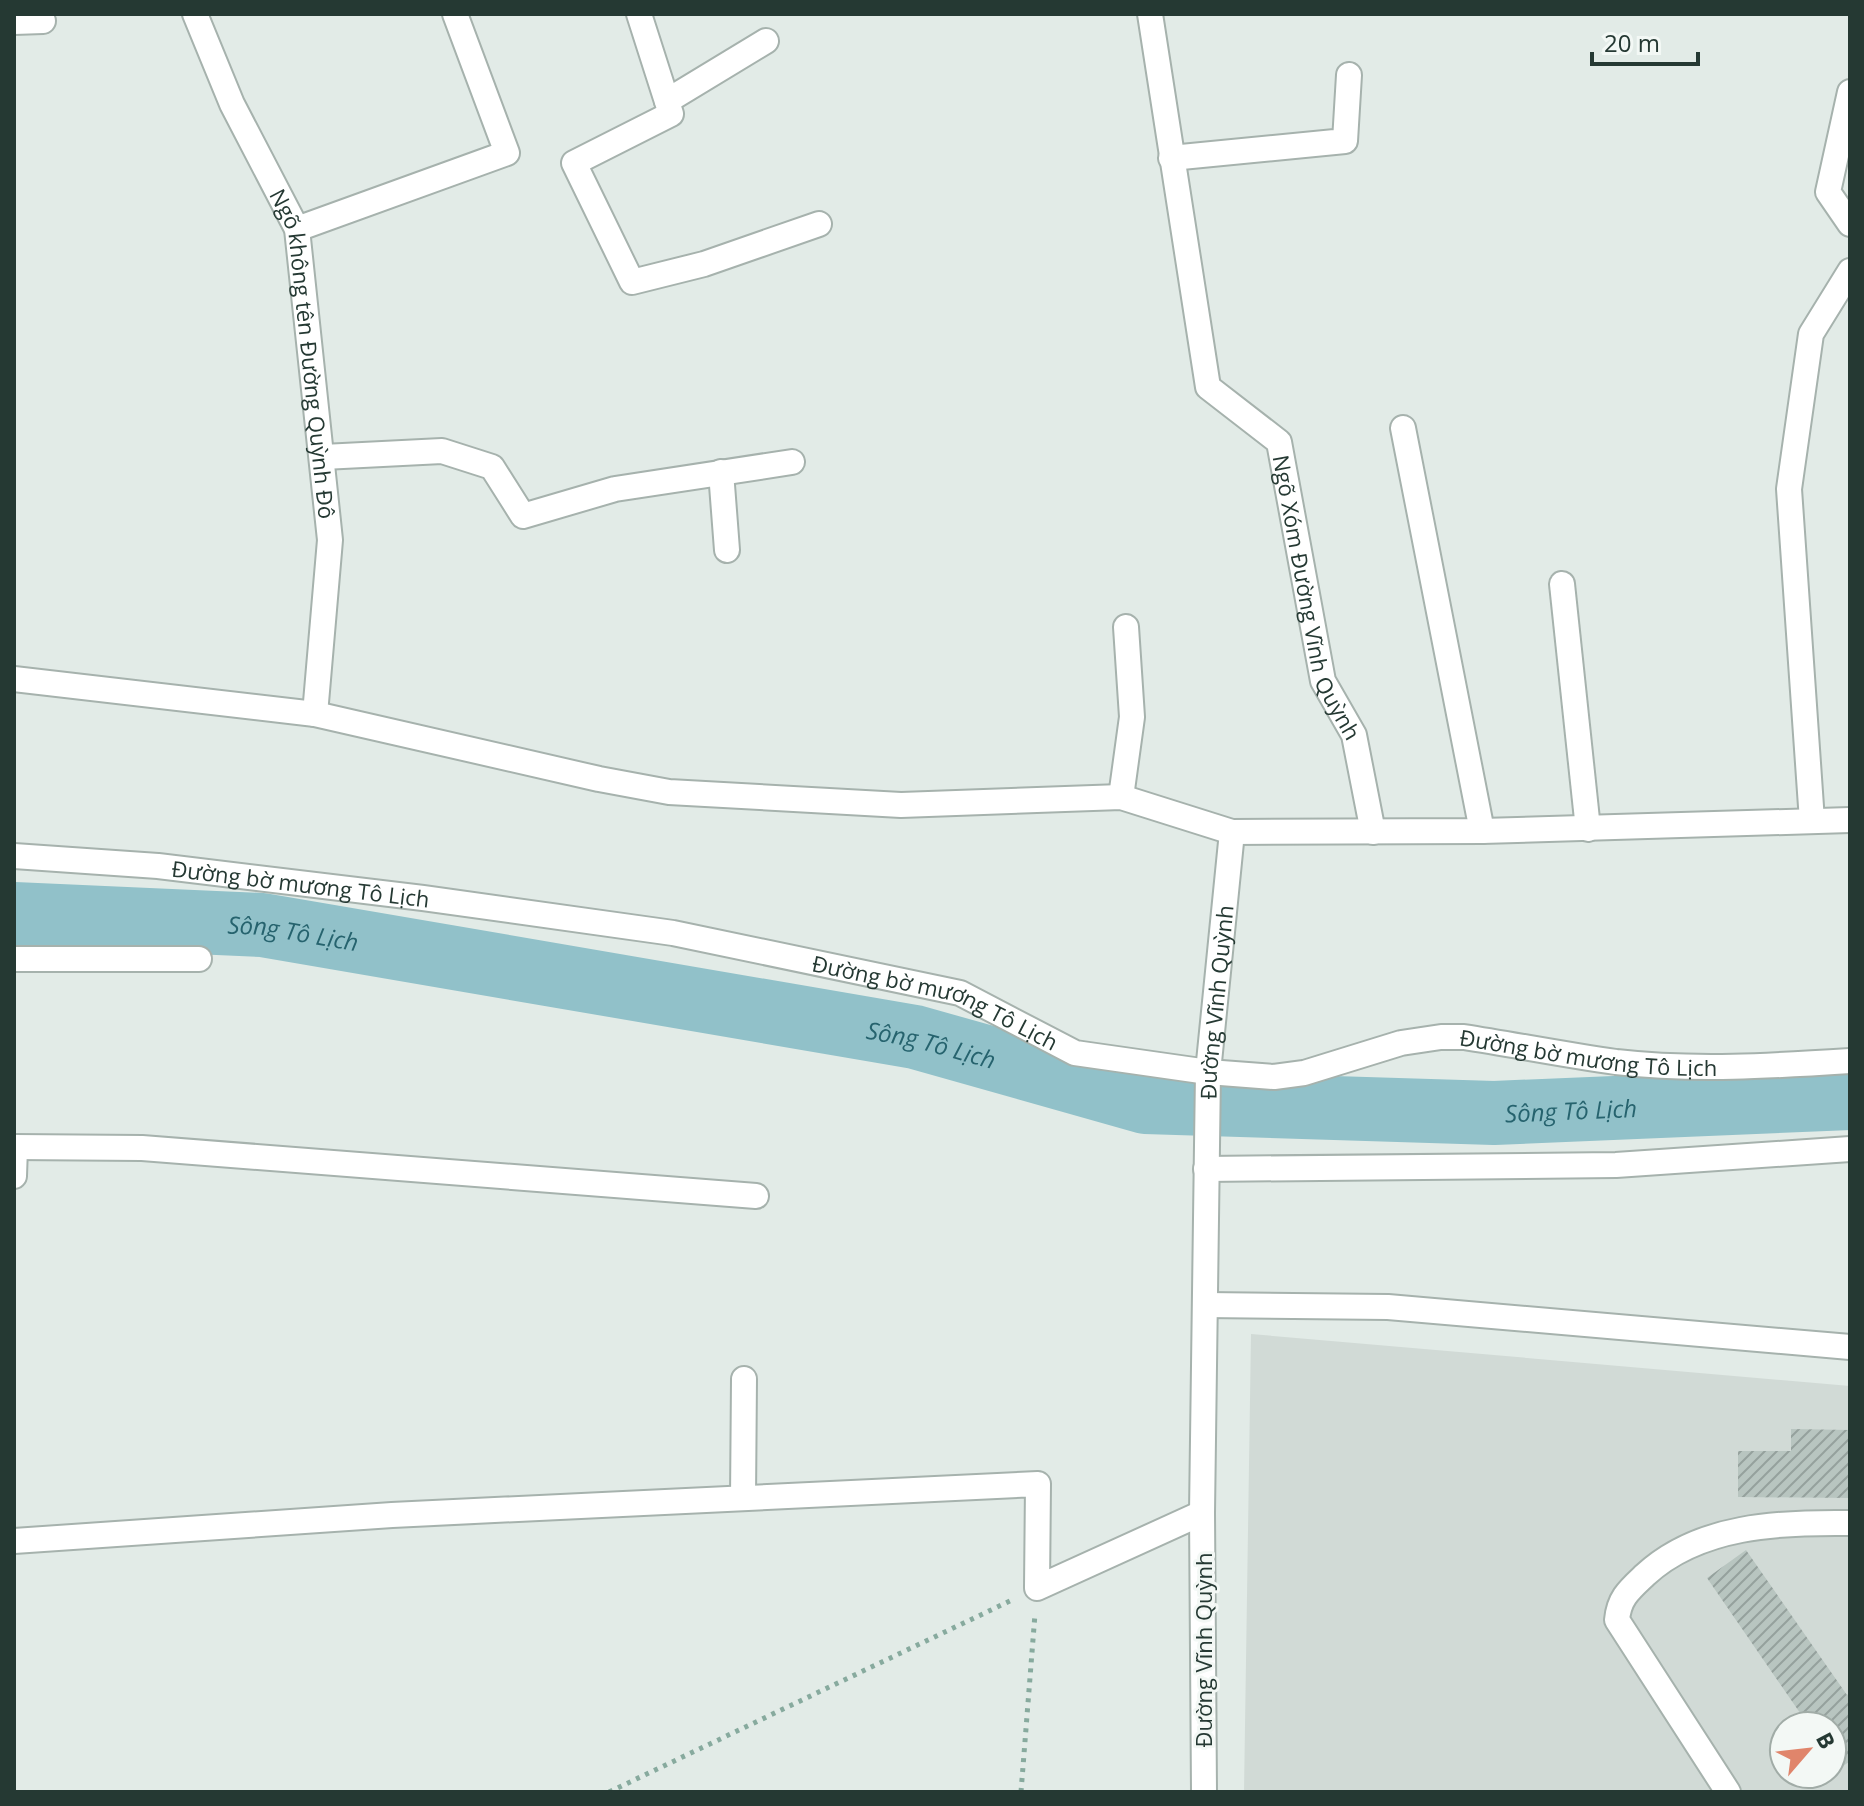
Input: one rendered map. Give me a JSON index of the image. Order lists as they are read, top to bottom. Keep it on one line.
{"streets":{"street":["Ngõ không tên Đường Quỳnh Đô","Ngõ Xóm Đường Vĩnh Quỳnh","Đường bờ mương Tô Lịch","Đường Vĩnh Quỳnh"]},"crossings":[["Đường bờ mương Tô Lịch","Đường Vĩnh Quỳnh"]],"water":["Sông Tô Lịch"],"scale_bar":"20 m","north":"top right"}
